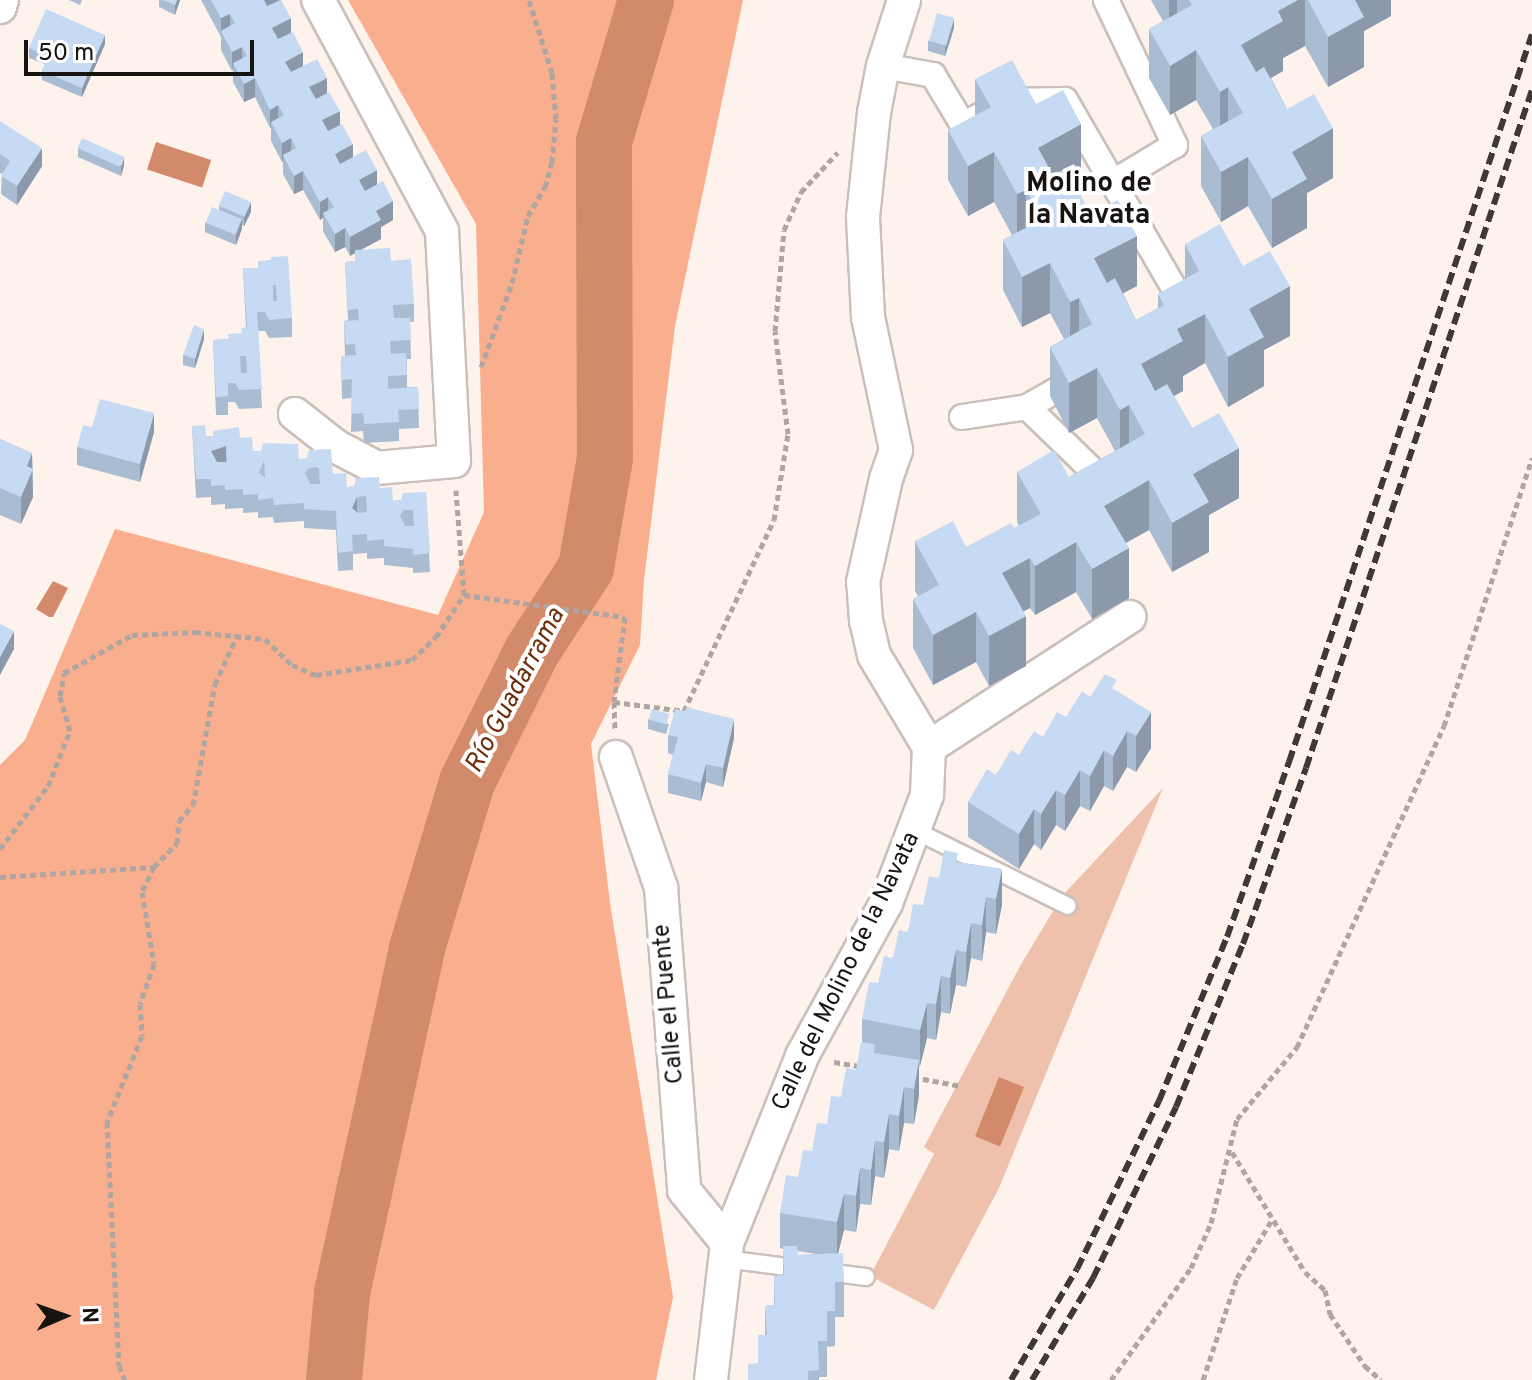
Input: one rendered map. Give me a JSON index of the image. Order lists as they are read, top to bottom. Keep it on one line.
{"streets":{"street":["Calle del Molino de la Navata","Calle el Puente"]},"crossings":[["Calle del Molino de la Navata","Calle el Puente"]],"districts":["Molino de la Navata"],"water":["Río Guadarrama"],"scale_bar":"50 m","north":"right"}
